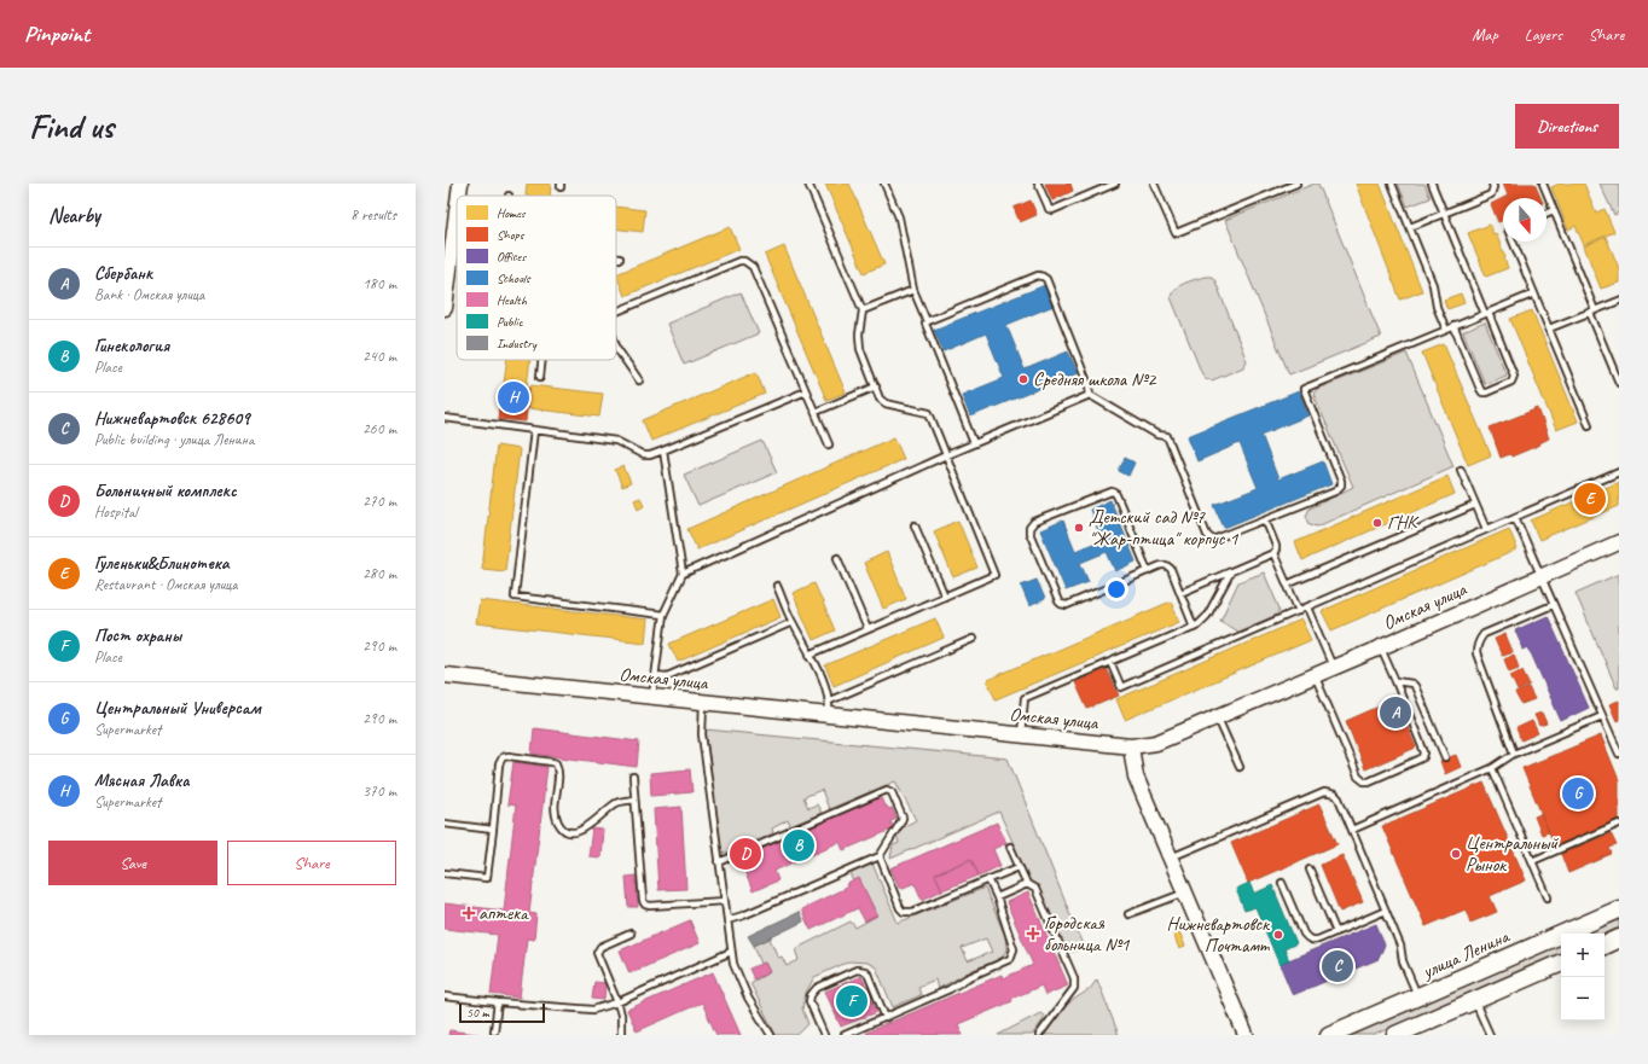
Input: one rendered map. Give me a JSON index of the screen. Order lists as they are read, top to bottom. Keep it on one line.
{"streets":{"main road":["Омская улица","улица Ленина"]},"places":{"other":["Средняя школа №2","ГНК","Детский сад №7 \"Жар-птица\" корпус 1","Центральный Рынок","Нижневартовск Почтамт"],"health":["аптека","Городская больница №1"]},"legend":["Homes","Shops","Offices","Schools","Health","Public","Industry"],"scale_bar":"50 m","north":"bottom","page":{"header":"Pinpoint","nav":["Map","Layers","Share"],"buttons":["Directions",["Save","Share"]],"title":"Find us","heading":["Nearby","8 results"],"list":[{"mark":"A","name":"Сбербанк","note":"Bank · Омская улица","value":"180 m"},{"mark":"B","name":"Гинекология","note":"Place","value":"240 m"},{"mark":"C","name":"Нижневартовск 628609","note":"Public building · улица Ленина","value":"260 m"},{"mark":"D","name":"Больничный комплекс","note":"Hospital","value":"270 m"},{"mark":"E","name":"Гуленьки&Блинотека","note":"Restaurant · Омская улица","value":"280 m"},{"mark":"F","name":"Пост охраны","note":"Place","value":"290 m"},{"mark":"G","name":"Центральный Универсам","note":"Supermarket","value":"290 m"},{"mark":"H","name":"Мясная Лавка","note":"Supermarket","value":"370 m"}],"pins":["H","E","A","G","B","D","C","F"],"map_buttons":["+","−"],"scale":"50 m"}}
